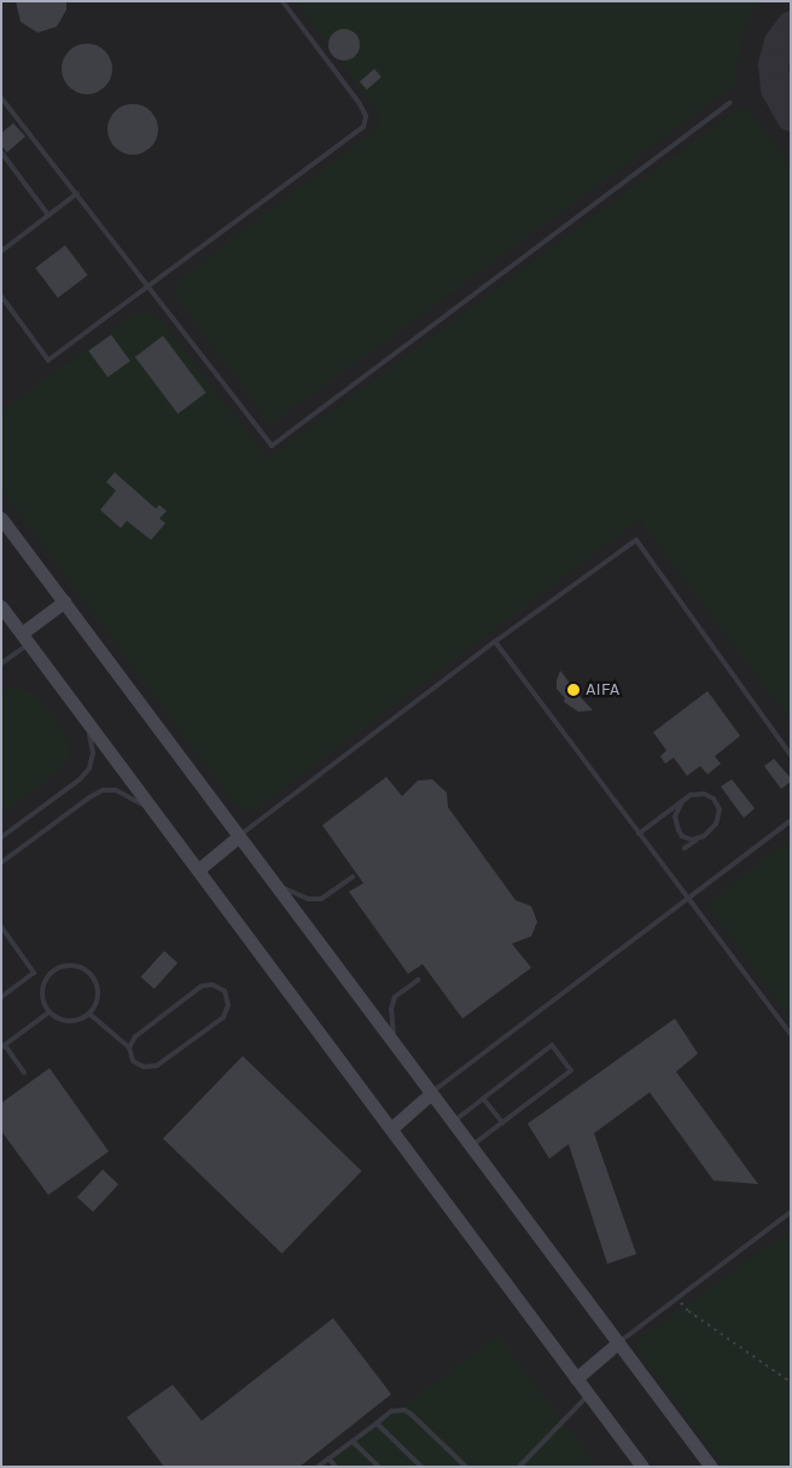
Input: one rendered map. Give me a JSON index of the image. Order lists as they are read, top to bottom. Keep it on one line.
{"places":["AIFA"]}
